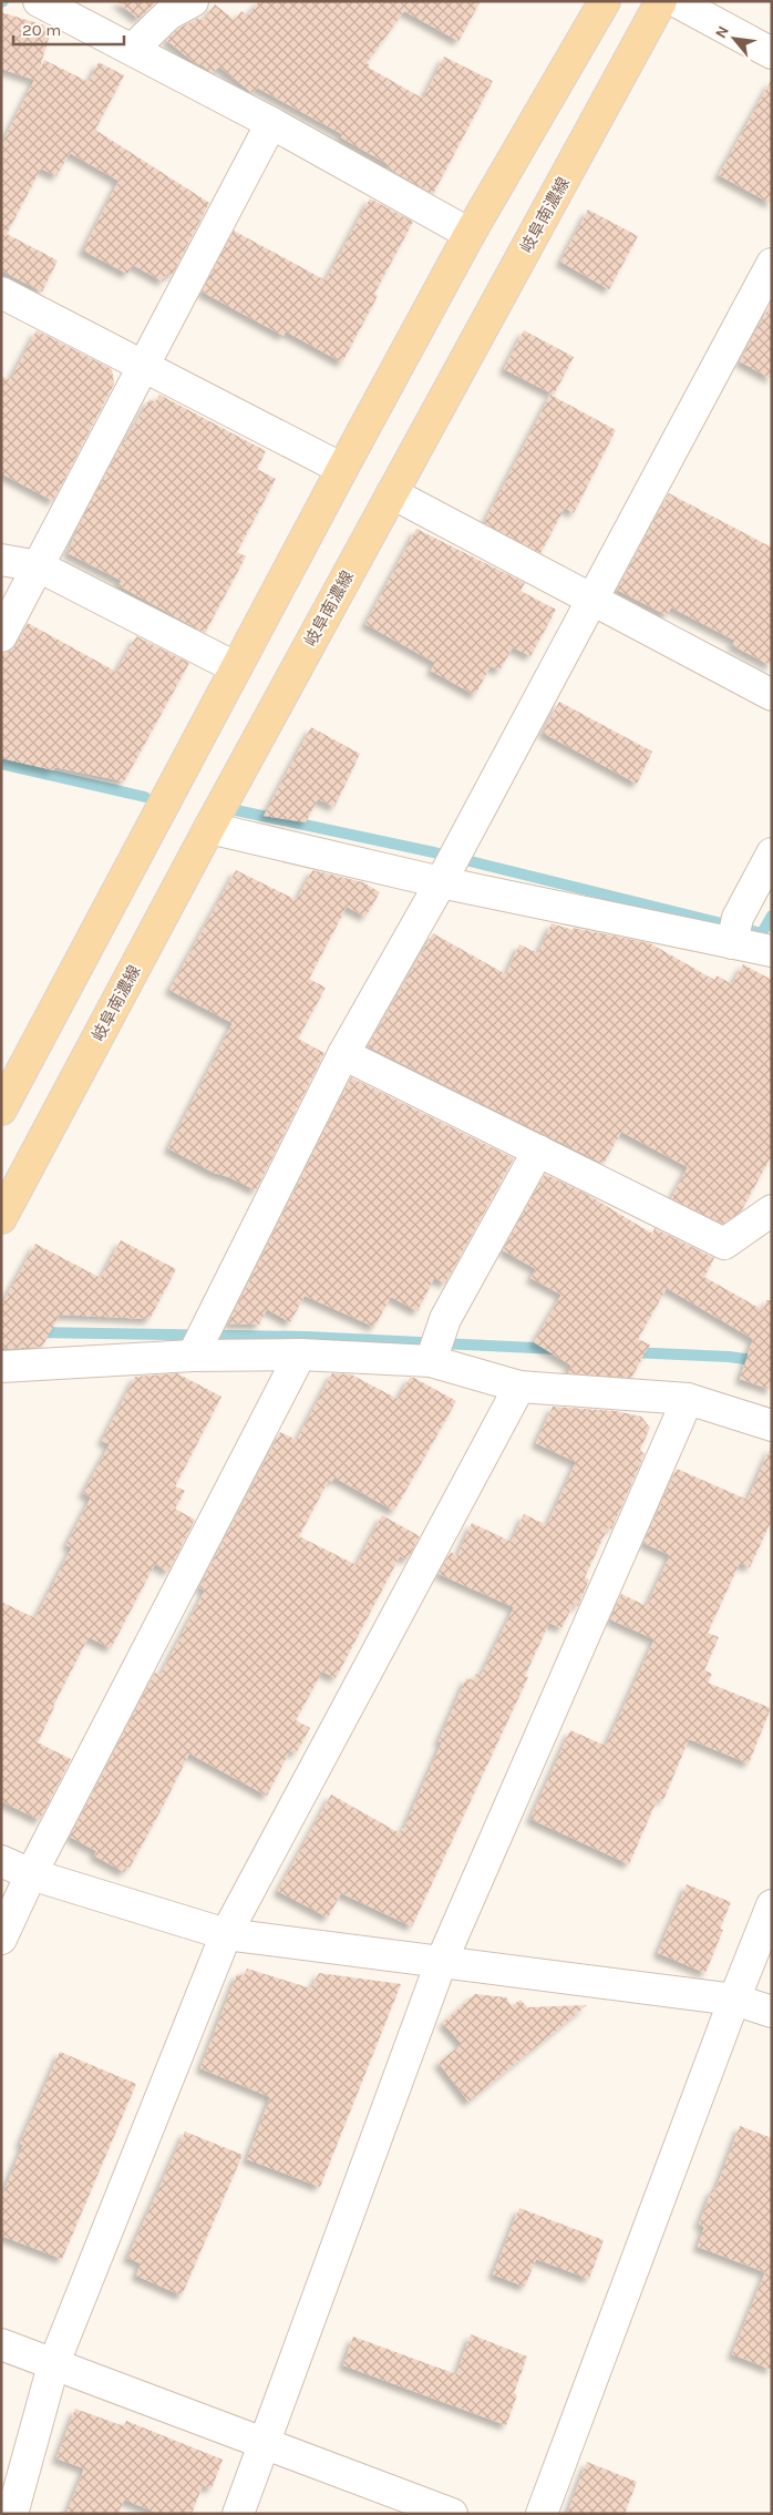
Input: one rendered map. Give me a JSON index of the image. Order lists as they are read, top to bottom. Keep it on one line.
{"streets":{"main road":["岐阜南濃線"]},"scale_bar":"20 m","north":"top left"}
